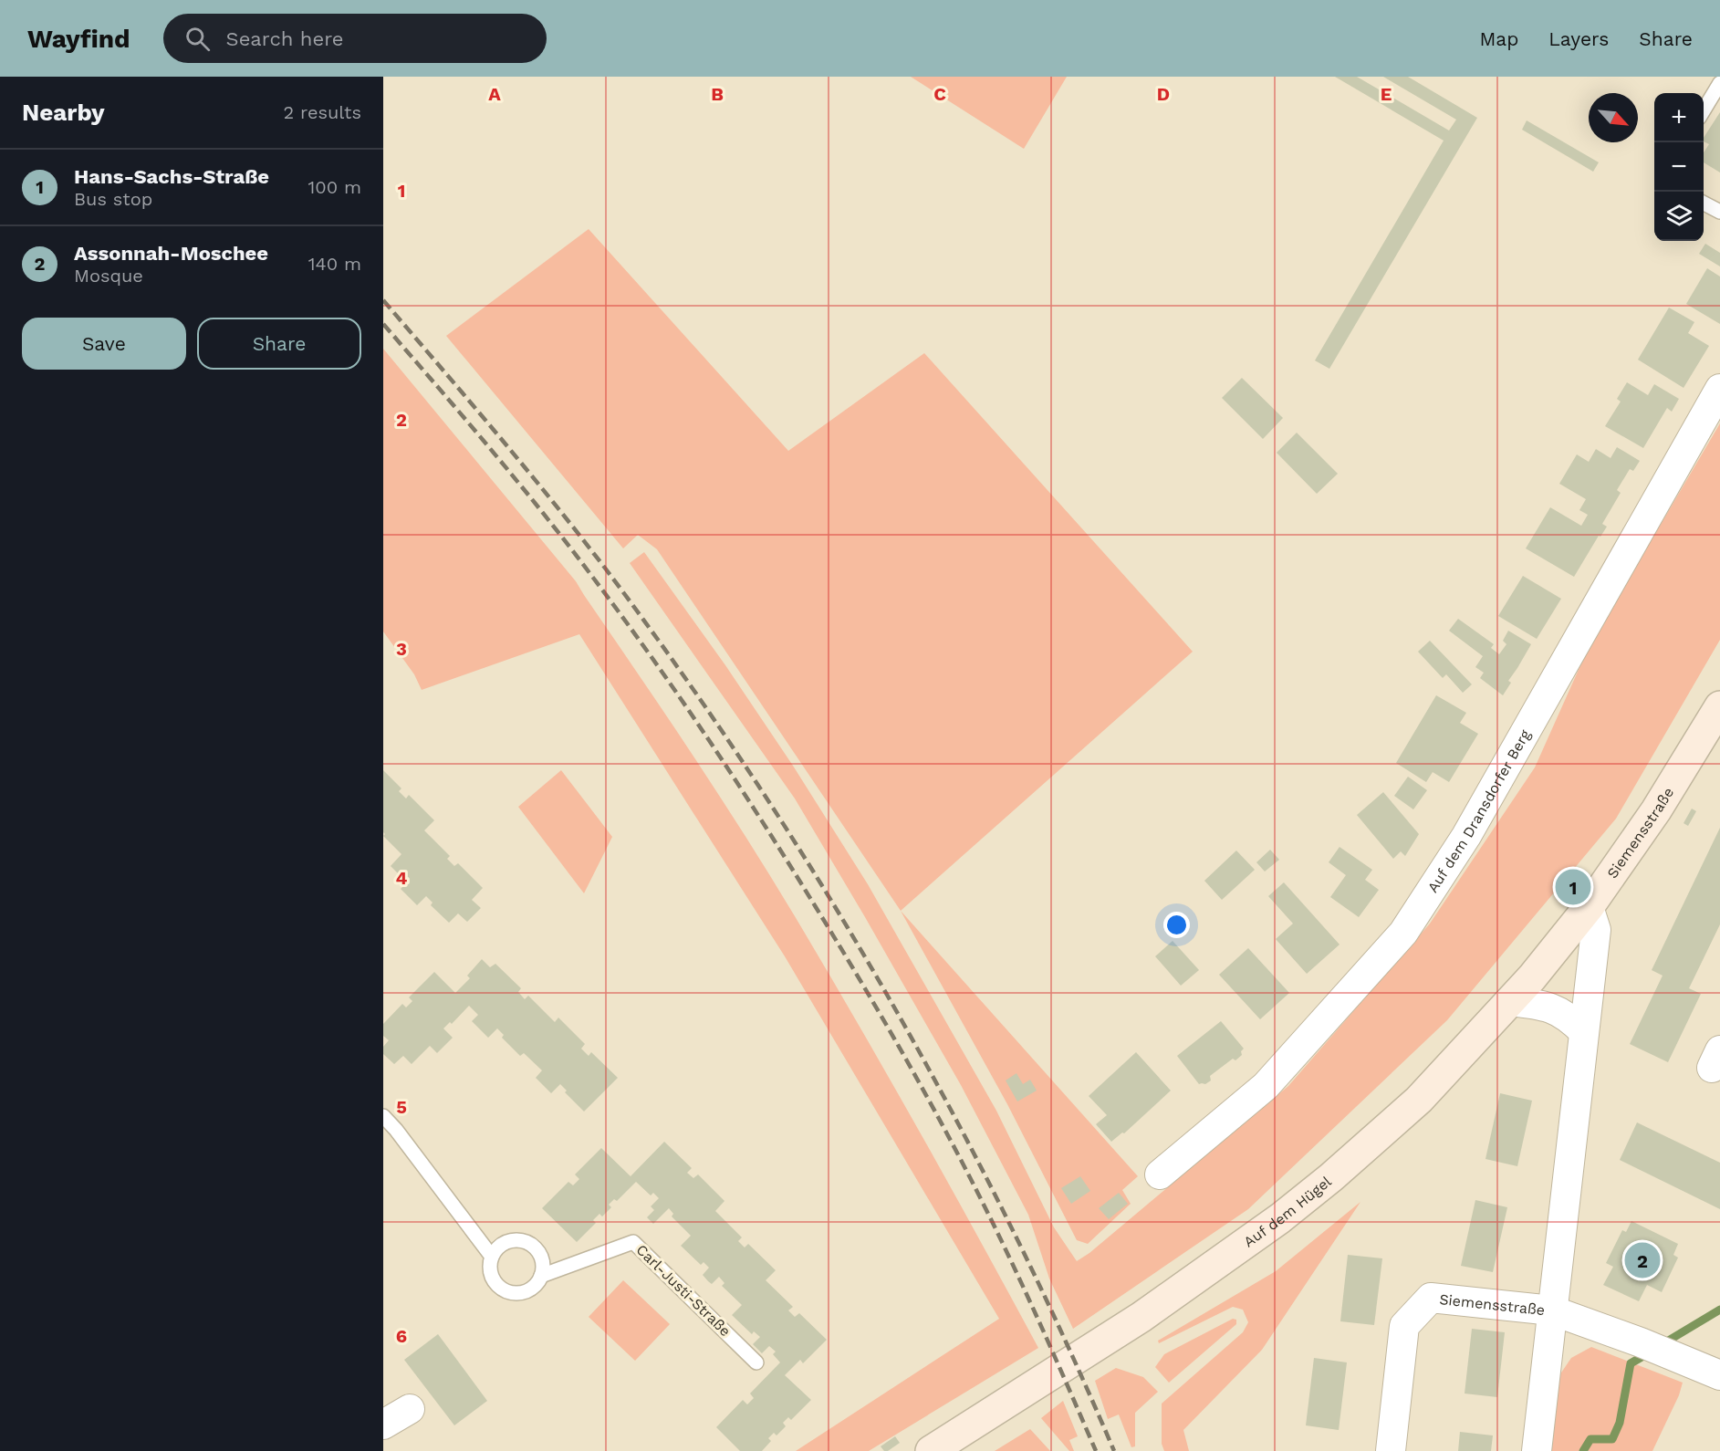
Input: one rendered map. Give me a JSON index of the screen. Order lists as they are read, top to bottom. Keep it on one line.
{"streets":{"street":["Auf dem Dransdorfer Berg","Siemensstraße","Auf dem Hügel"],"lane":["Carl-Justi-Straße"]},"crossings":[["Siemensstraße","Auf dem Hügel"]],"north":"bottom right","page":{"header":"Wayfind","search":"Search here","nav":["Map","Layers","Share"],"heading":["Nearby","2 results"],"map_buttons":["+","−"],"list":[{"mark":"1","name":"Hans-Sachs-Straße","note":"Bus stop","value":"100 m"},{"mark":"2","name":"Assonnah-Moschee","note":"Mosque","value":"140 m"}],"buttons":["Save","Share"],"pins":["1","2"]},"grid":{"columns":["A","B","C","D","E"],"rows":["1","2","3","4","5","6"]}}
